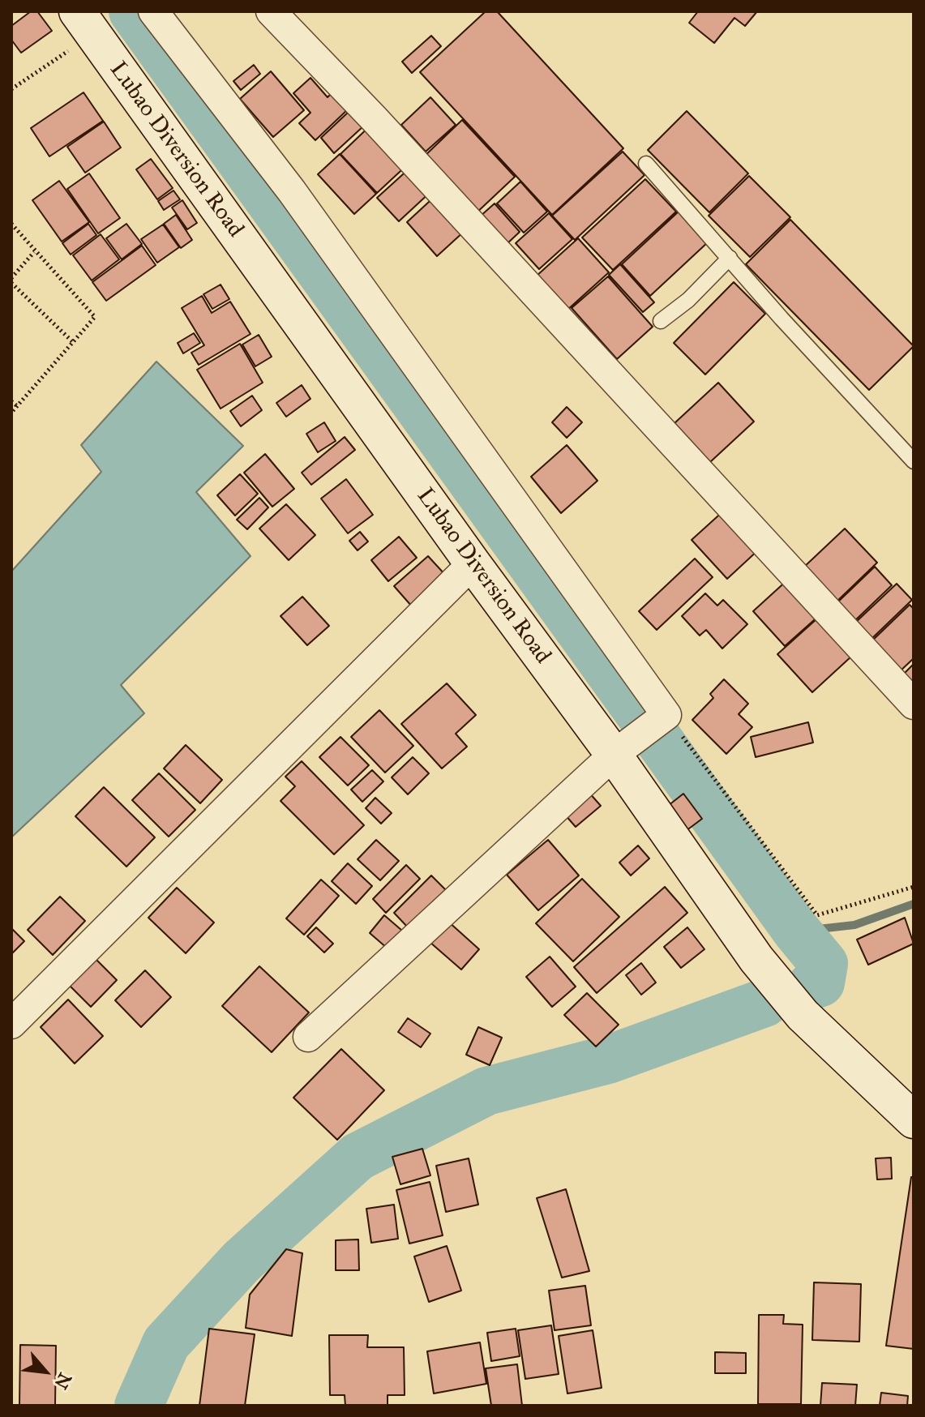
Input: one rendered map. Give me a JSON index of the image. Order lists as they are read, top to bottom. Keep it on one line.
{"streets":{"street":["Lubao Diversion Road"]},"north":"bottom right"}
